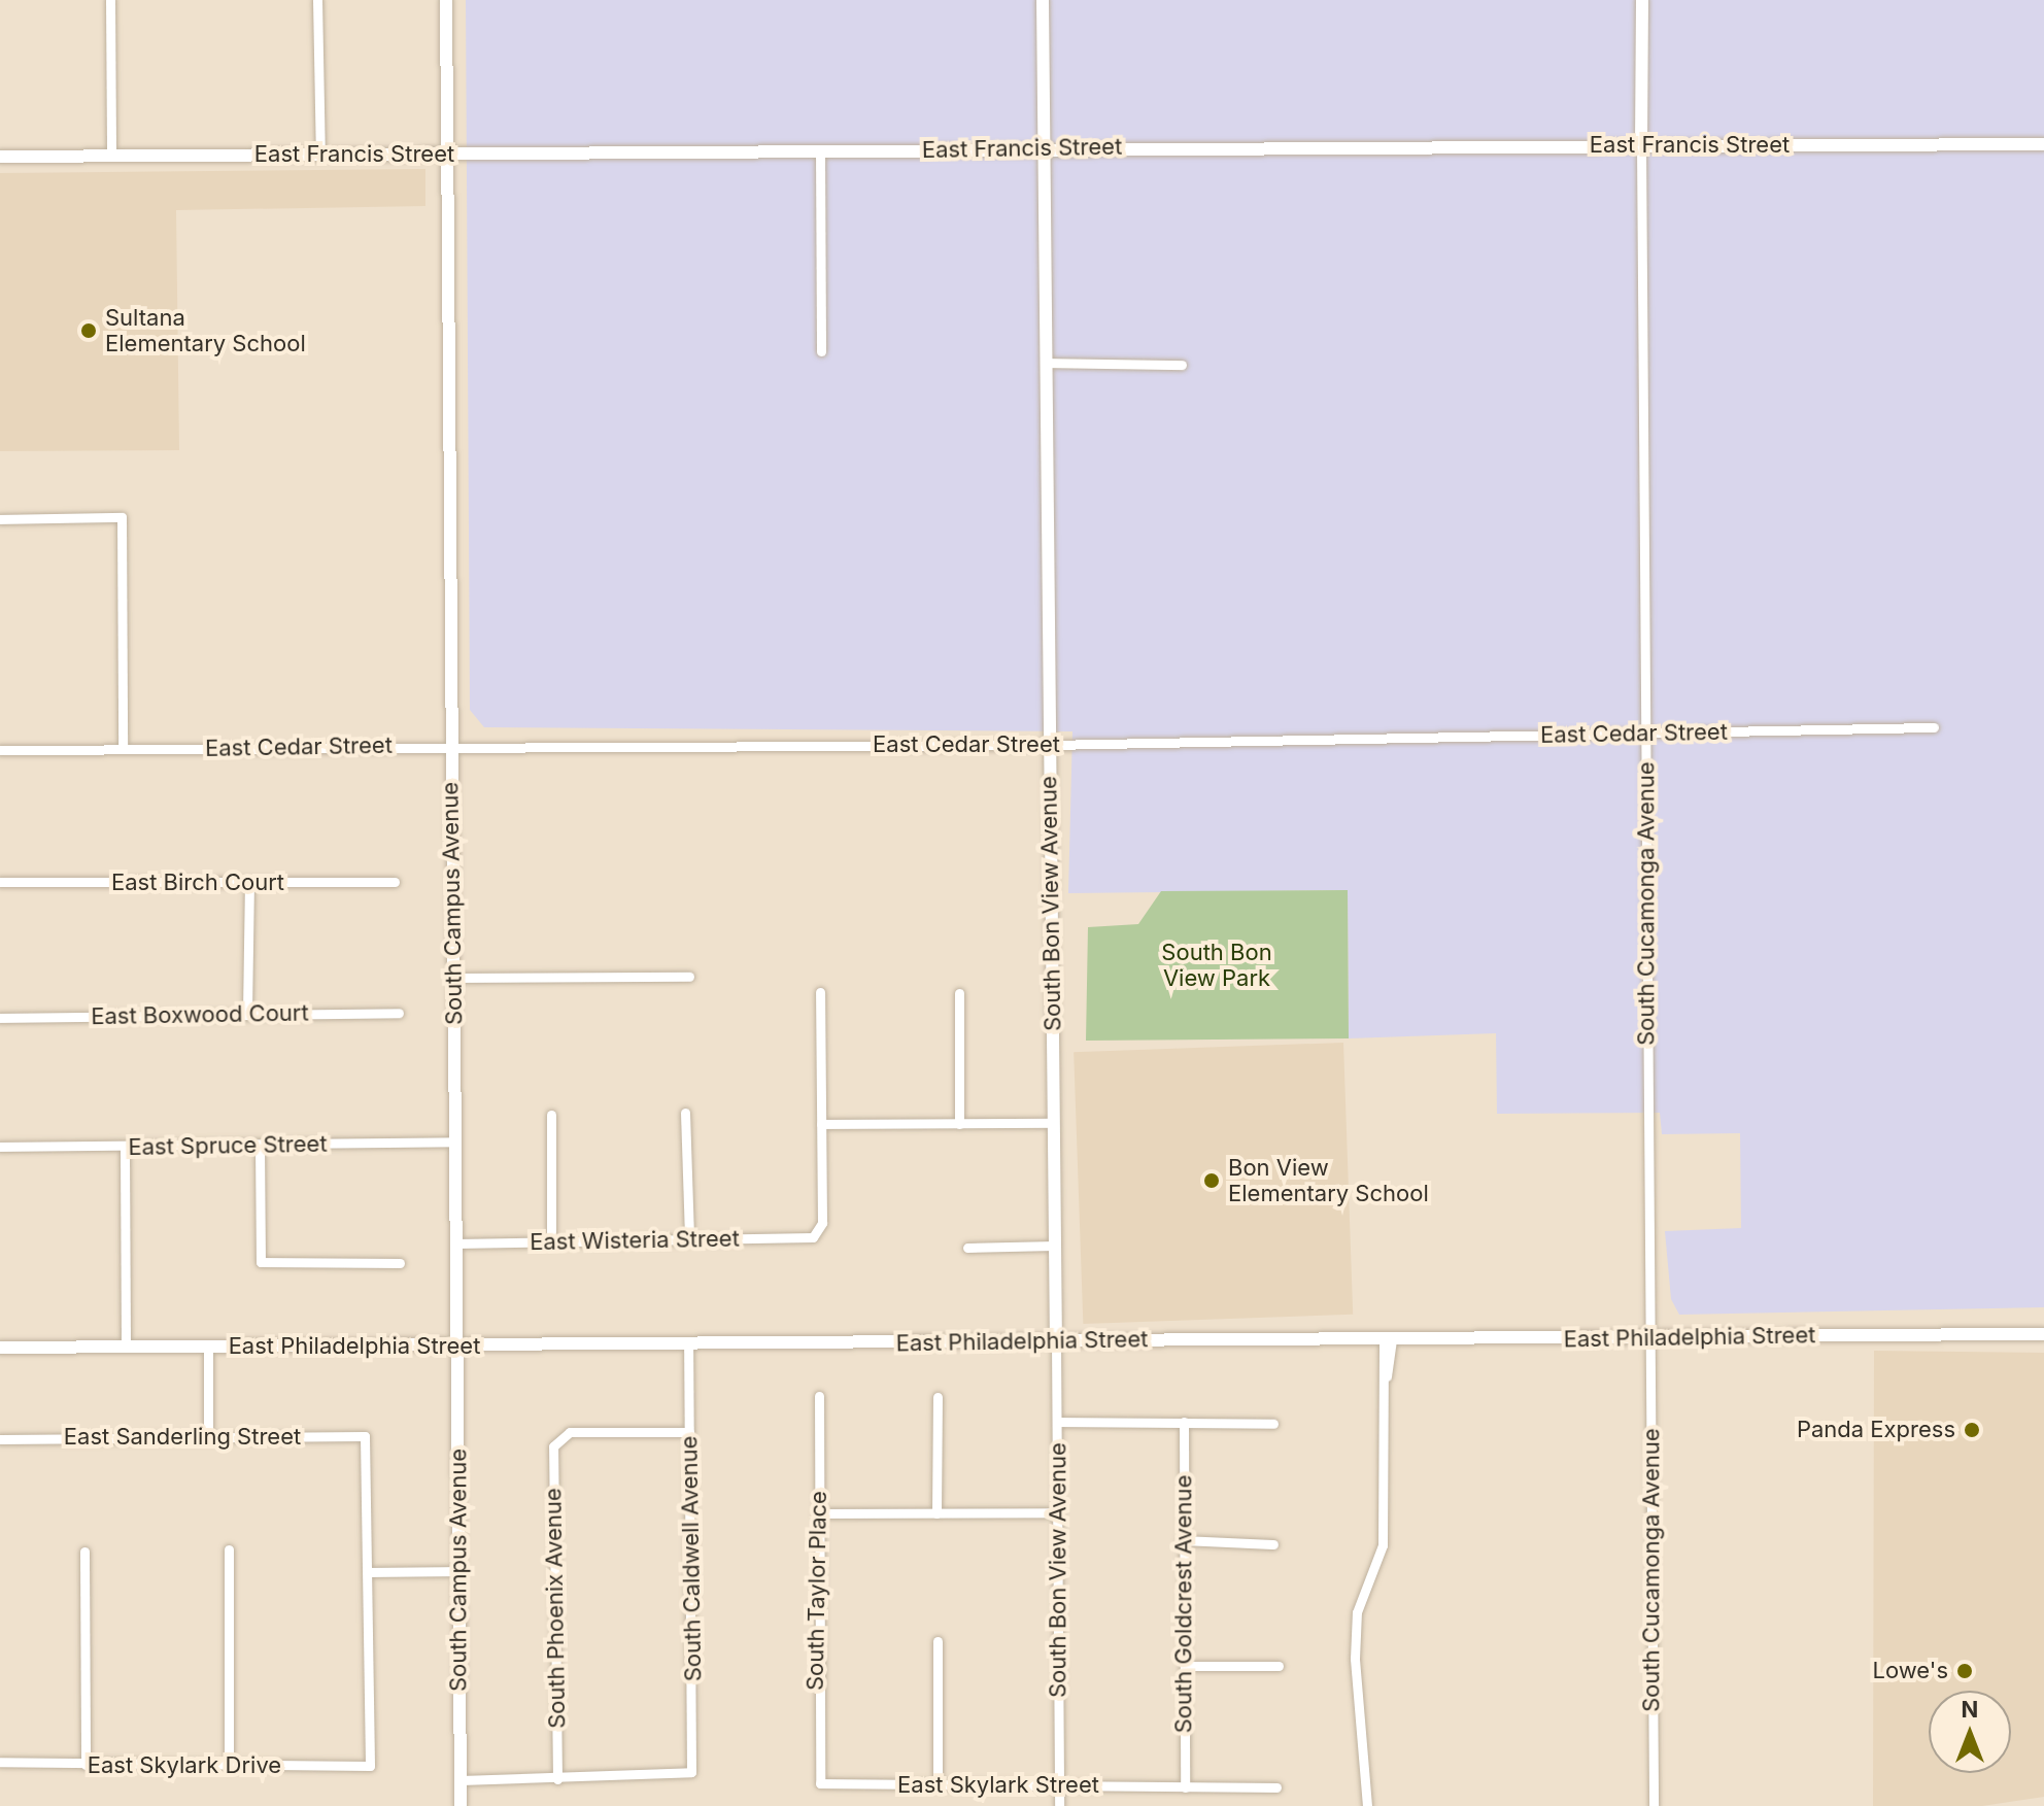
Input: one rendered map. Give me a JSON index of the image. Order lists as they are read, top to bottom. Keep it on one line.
{"streets":{"street":["East Francis Street","East Cedar Street","East Birch Court","South Campus Avenue","South Bon View Avenue","South Cucamonga Avenue","East Boxwood Court","East Spruce Street","East Wisteria Street","East Philadelphia Street","East Sanderling Street","South Caldwell Avenue","South Taylor Place","South Goldcrest Avenue","South Phoenix Avenue","East Skylark Drive","East Skylark Street"]},"crossings":[["East Francis Street","South Campus Avenue"],["East Francis Street","South Bon View Avenue"],["East Francis Street","South Cucamonga Avenue"],["East Cedar Street","South Campus Avenue"],["East Cedar Street","South Bon View Avenue"],["East Cedar Street","South Cucamonga Avenue"],["South Campus Avenue","East Spruce Street"],["South Campus Avenue","East Wisteria Street"],["South Campus Avenue","East Philadelphia Street"],["South Bon View Avenue","East Philadelphia Street"],["South Bon View Avenue","East Skylark Street"],["South Cucamonga Avenue","East Philadelphia Street"],["East Philadelphia Street","South Caldwell Avenue"],["East Sanderling Street","East Skylark Drive"],["South Caldwell Avenue","South Phoenix Avenue"],["South Taylor Place","East Skylark Street"],["South Goldcrest Avenue","East Skylark Street"]],"parks":["South Bon View Park"],"places":["Sultana Elementary School","Bon View Elementary School","Panda Express","Lowe's"],"north":"top"}
